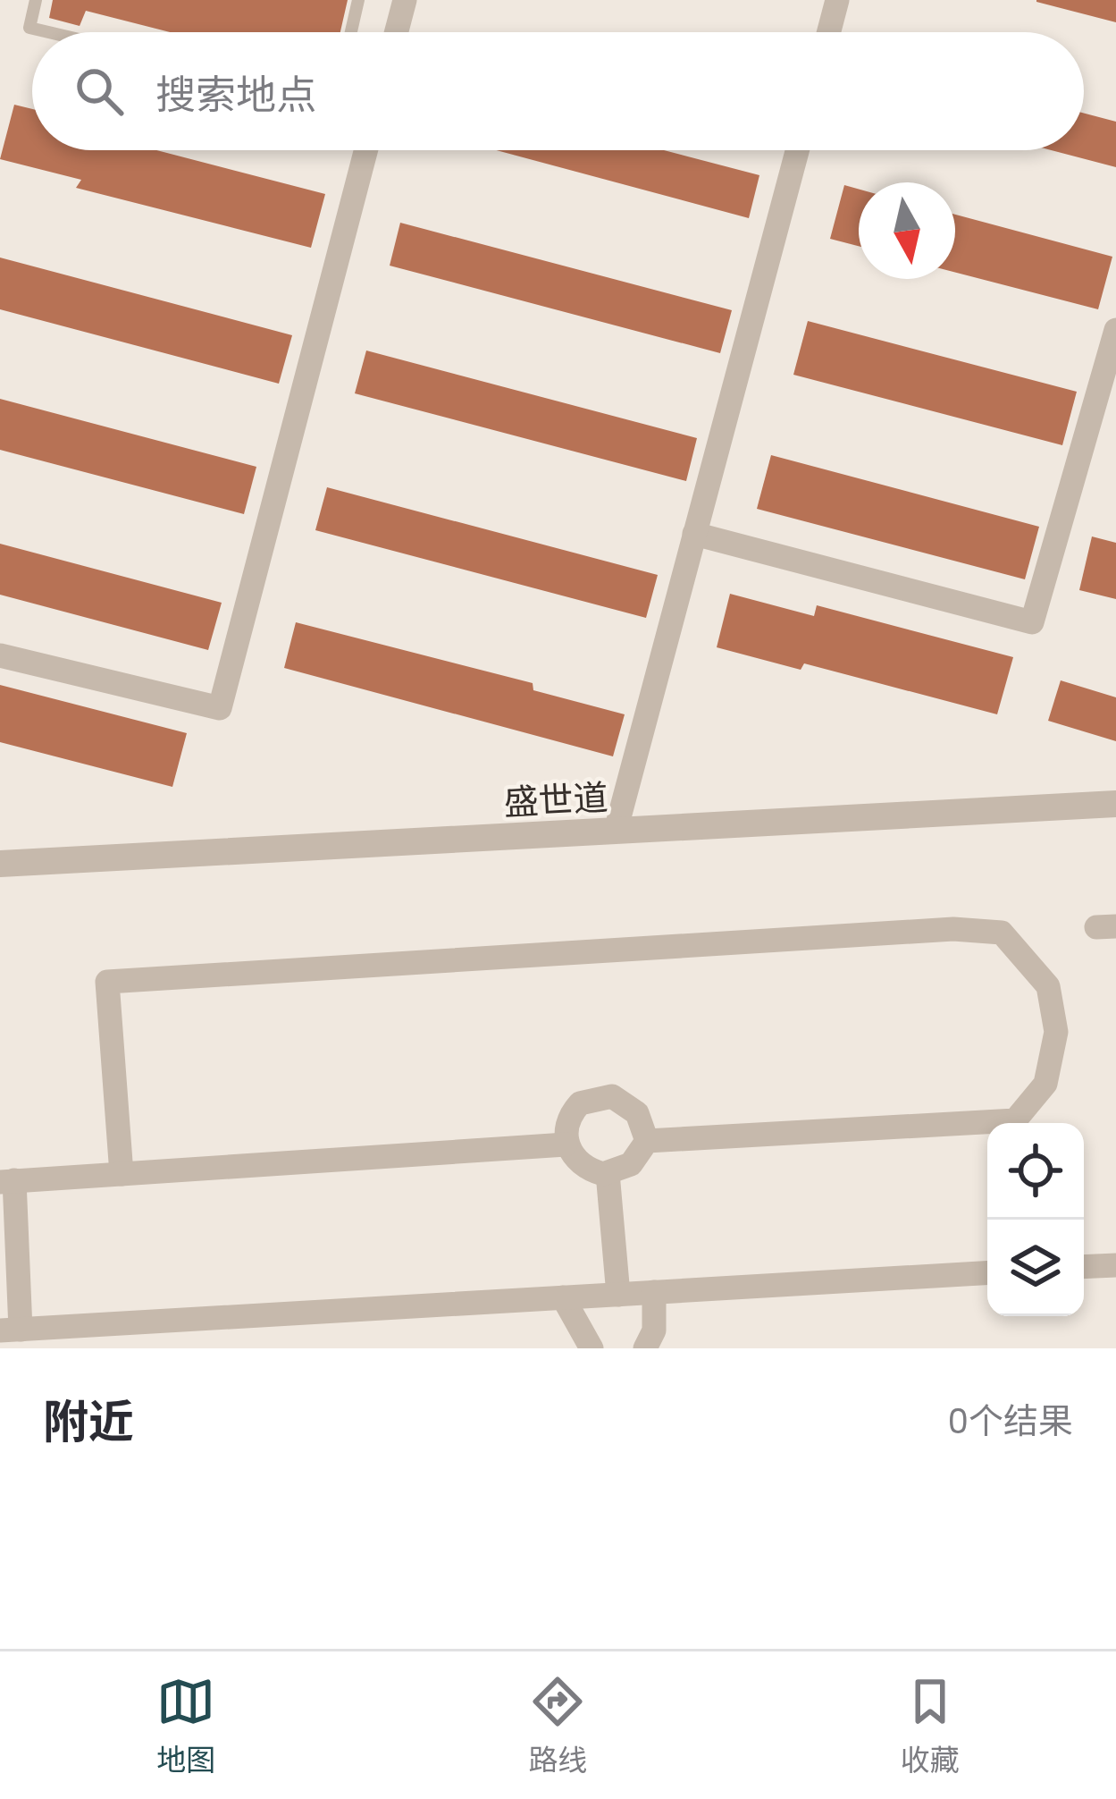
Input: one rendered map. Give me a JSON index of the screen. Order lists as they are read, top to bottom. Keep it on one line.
{"streets":{"street":["盛世道"]},"north":"bottom","page":{"search":"搜索地点","heading":["附近","0个结果"],"nav":["地图","路线","收藏"]}}
